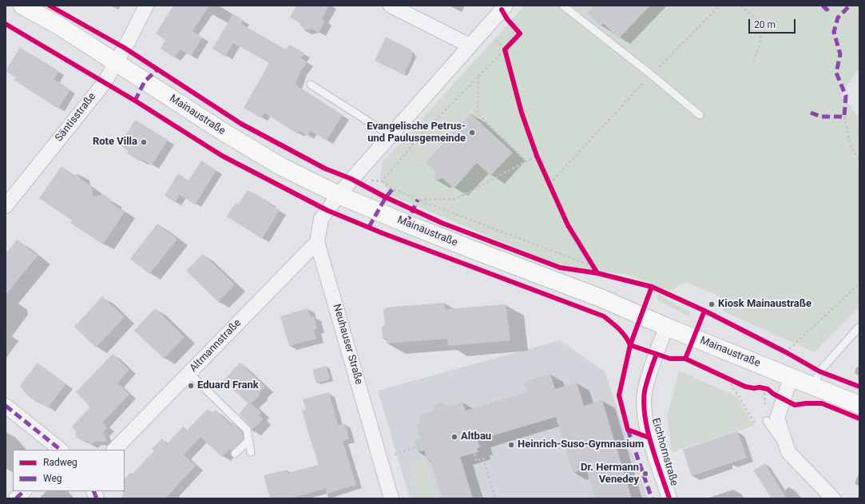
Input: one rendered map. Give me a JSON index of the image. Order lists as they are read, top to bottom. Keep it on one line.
{"streets":{"main road":["Mainaustraße"],"street":["Säntisstraße","Neuhauser Straße","Altmannstraße","Eichhornstraße"]},"crossings":[["Mainaustraße","Säntisstraße"],["Mainaustraße","Neuhauser Straße"],["Mainaustraße","Eichhornstraße"],["Neuhauser Straße","Altmannstraße"]],"places":["Evangelische Petrus- und Paulusgemeinde","Rote Villa","Kiosk Mainaustraße","Eduard Frank","Altbau","Heinrich-Suso-Gymnasium","Dr. Hermann Venedey"],"legend":["Radweg","Weg"],"scale_bar":"20 m"}
